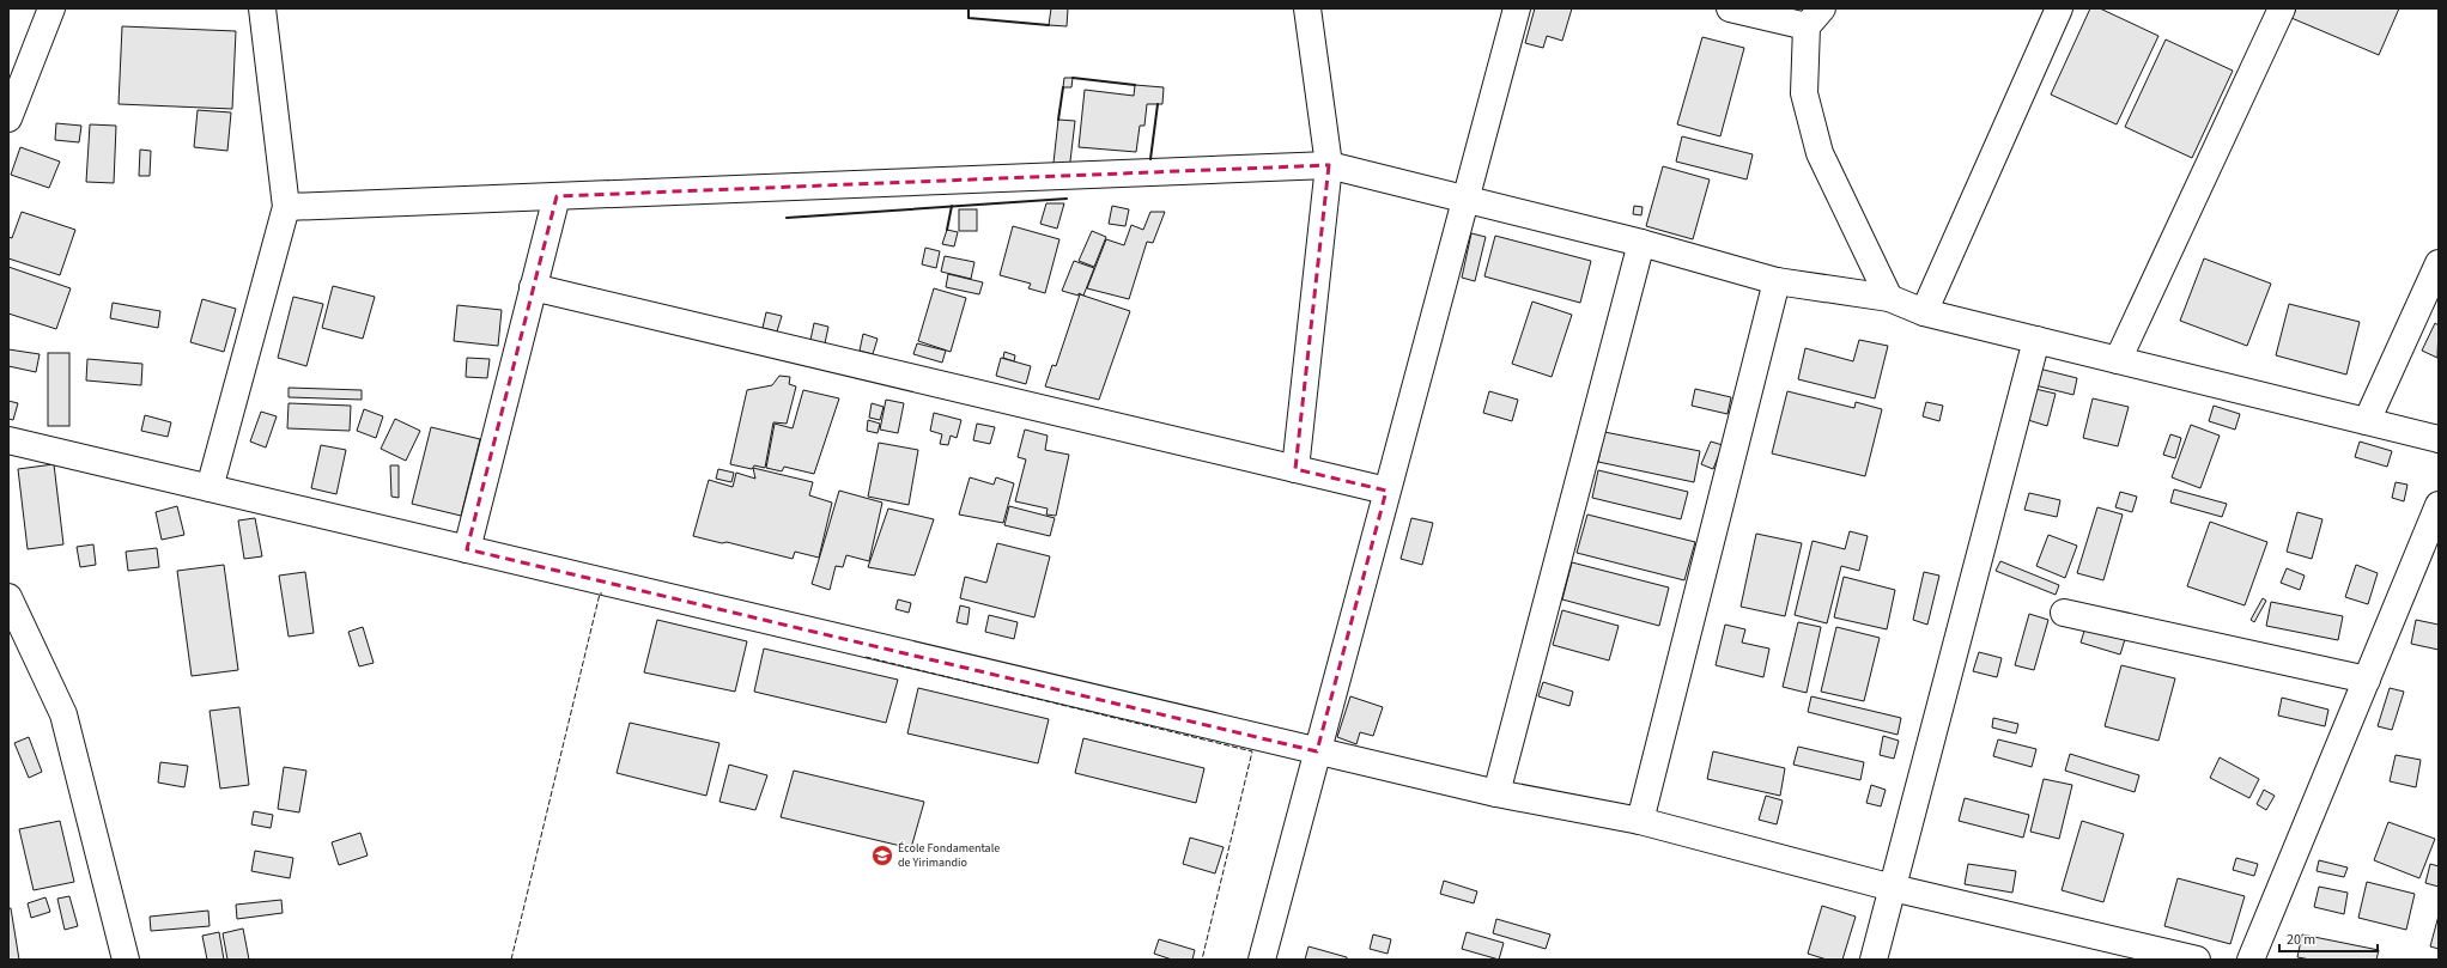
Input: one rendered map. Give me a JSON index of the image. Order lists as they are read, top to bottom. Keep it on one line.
{"places":{"school or university":["École Fondamentale de Yirimandio"]},"scale_bar":"20 m"}
